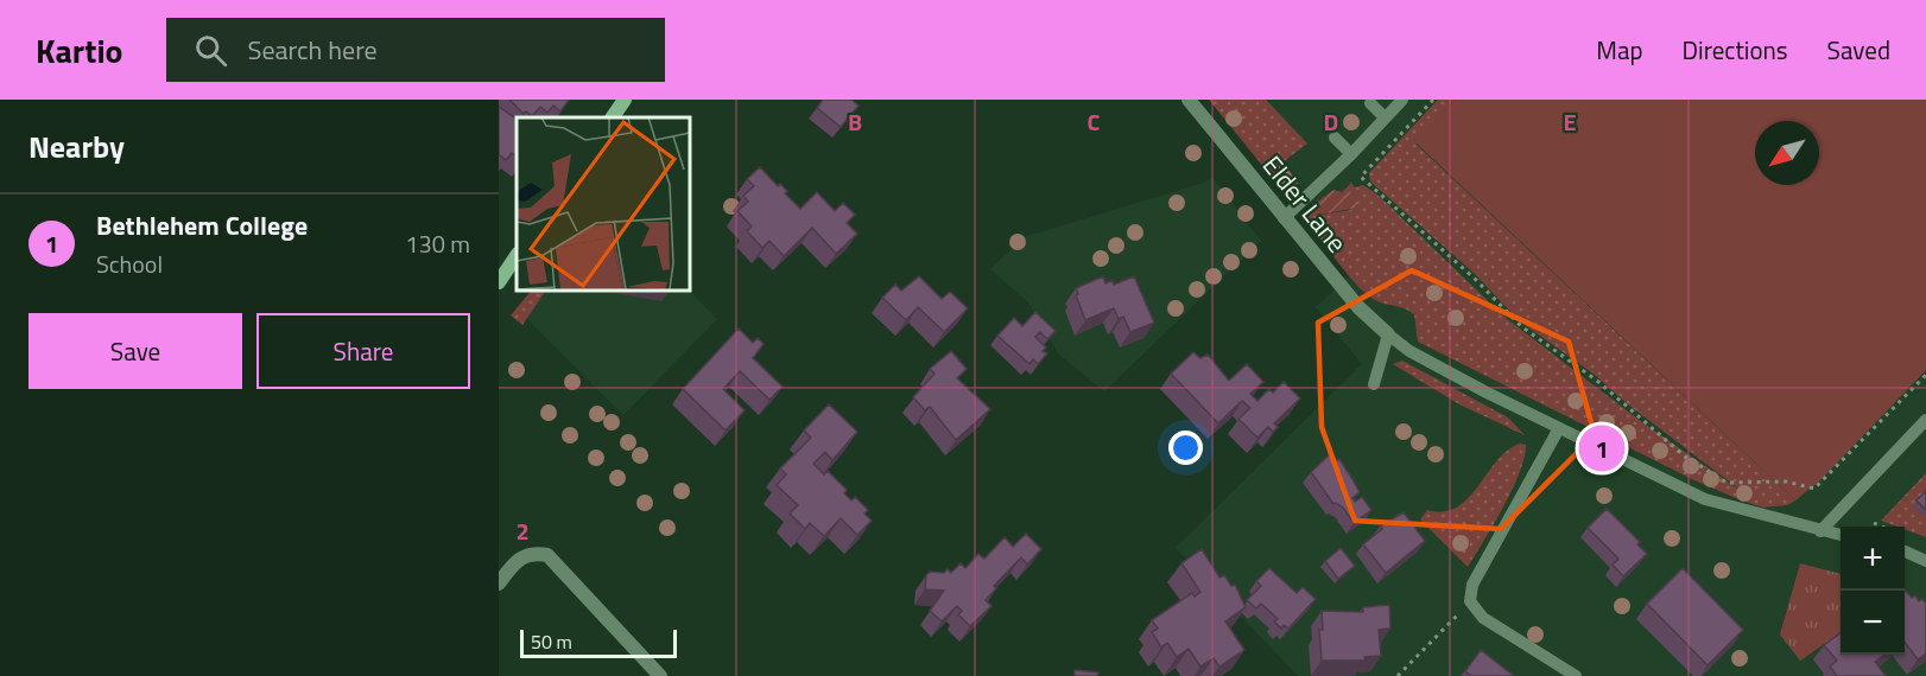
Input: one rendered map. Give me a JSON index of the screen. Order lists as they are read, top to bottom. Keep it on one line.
{"streets":{"street":["Elder Lane"]},"scale_bar":"50 m","north":"bottom left","page":{"header":"Kartio","search":"Search here","nav":["Map","Directions","Saved"],"heading":"Nearby","list":[{"mark":"1","name":"Bethlehem College","note":"School","value":"130 m"}],"buttons":["Save","Share"],"pins":"1","map_buttons":["+","−"],"scale":"50 m"},"grid":{"columns":["B","C","D","E"],"rows":["2"]}}
